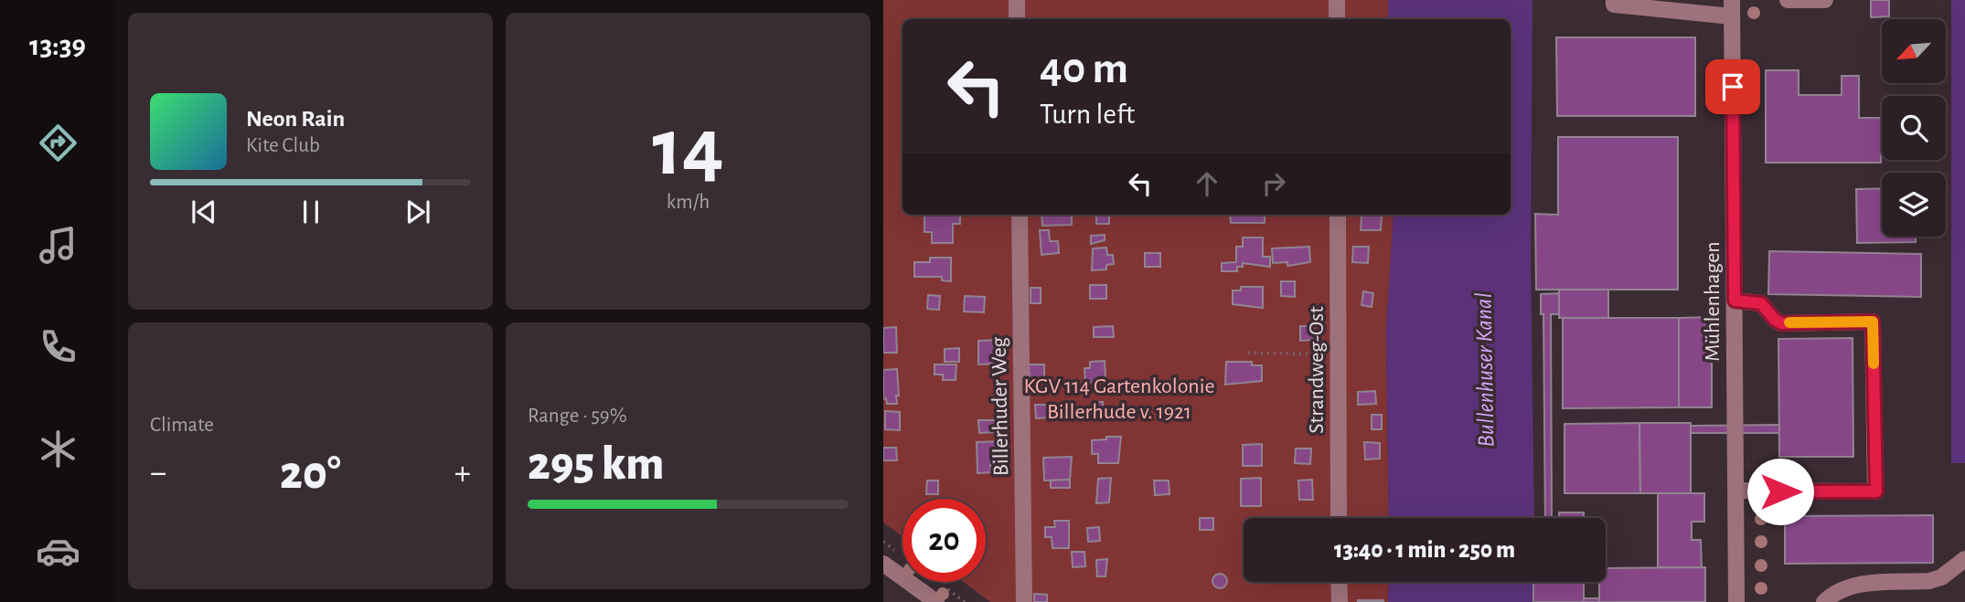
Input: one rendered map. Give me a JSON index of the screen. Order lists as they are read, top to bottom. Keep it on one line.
{"streets":{"street":["Mühlenhagen","Strandweg-Ost","Billerhuder Weg"]},"water":["Bullenhuser Kanal"],"parks":["KGV 114 Gartenkolonie Billerhude v. 1921"],"north":"bottom left","page":{"tabs":"13:39","tile":[["14","km/h"],"Climate",["Range · 59%","295 km"]],"turn":["40 m","Turn left"],"song":["Neon Rain","Kite Club"],"heat":["−","20°","+"],"limit":"20","trip":"13:40 · 1 min · 250 m"}}
